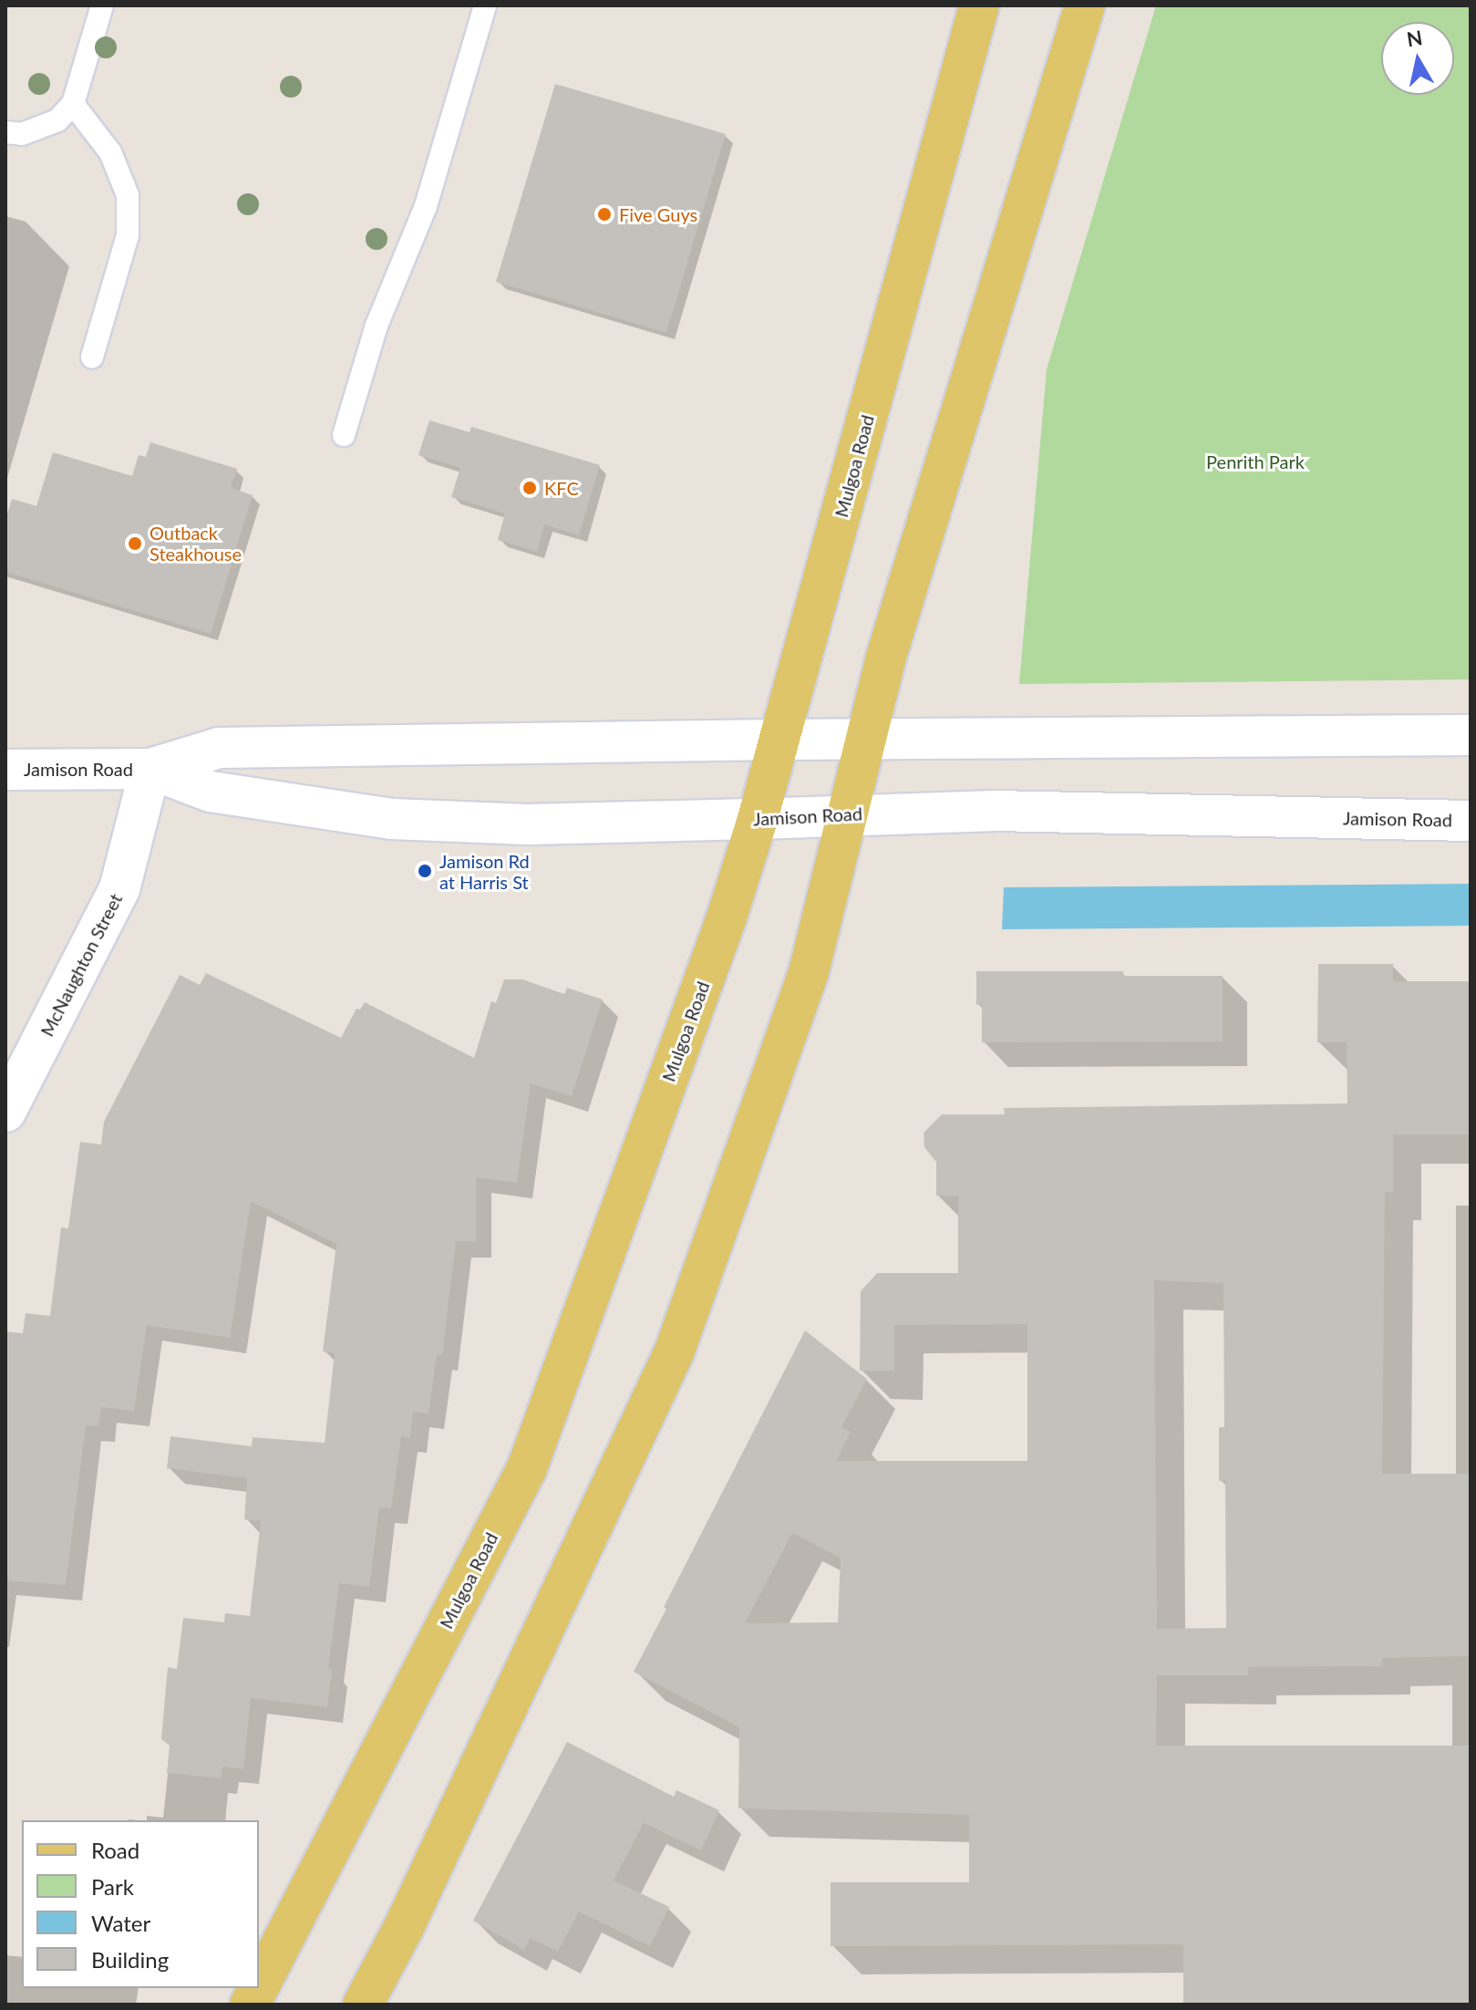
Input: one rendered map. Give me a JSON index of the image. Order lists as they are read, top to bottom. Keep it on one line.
{"streets":{"main road":["Mulgoa Road"],"street":["Jamison Road","McNaughton Street"]},"crossings":[["Mulgoa Road","Jamison Road"],["Jamison Road","McNaughton Street"]],"parks":["Penrith Park"],"places":["Five Guys","KFC","Outback Steakhouse","Jamison Rd at Harris St"],"legend":["Road","Park","Water","Building"],"north":"top"}
